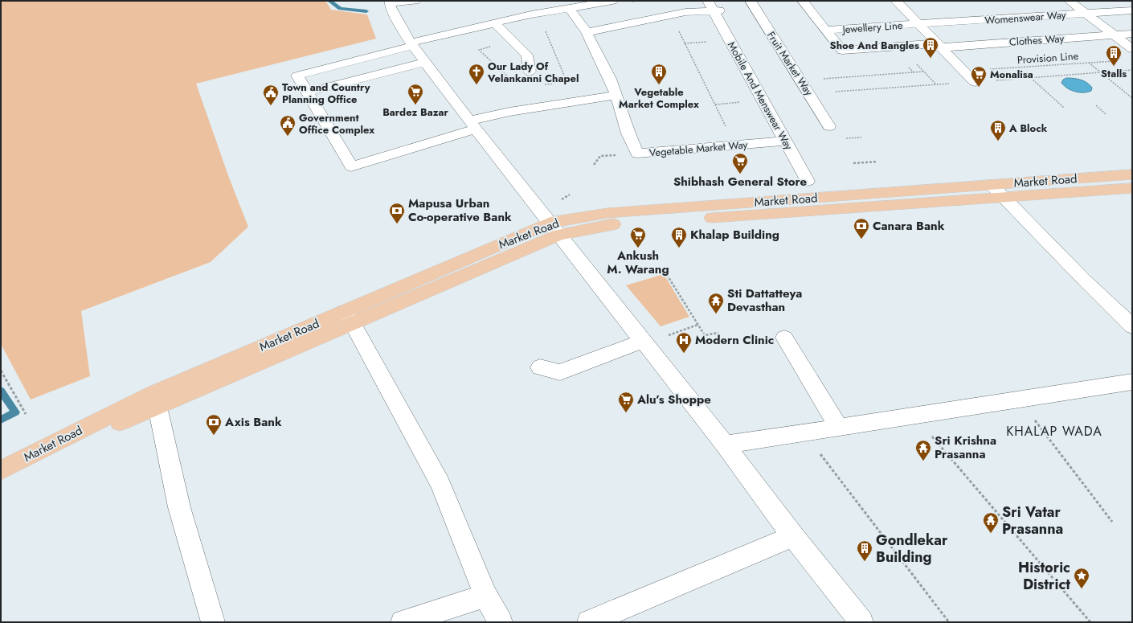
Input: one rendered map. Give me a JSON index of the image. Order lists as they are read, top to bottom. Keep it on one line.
{"streets":{"main road":["Market Road"],"street":["Womenswear Way","Jewellery Line","Clothes Way","Fruit Market Way","Mobile And Menswear Way","Vegetable Market Way"],"path":["Provision Line"]},"crossings":[["Womenswear Way","Jewellery Line"],["Jewellery Line","Clothes Way"],["Mobile And Menswear Way","Vegetable Market Way"]],"districts":["KHALAP WADA"],"places":{"building":["Shoe And Bangles","Stalls","Vegetable Market Complex","A Block","Khalap Building","Gondlekar Building"],"church":["Our Lady Of Velankanni Chapel"],"supermarket":["Monalisa","Bardez Bazar","Shibhash General Store","Ankush M. Warang","Alu’s Shoppe"],"public building":["Town and Country Planning Office","Government Office Complex"],"bank":["Mapusa Urban Co-operative Bank","Canara Bank","Axis Bank"],"temple":["Sti Dattatteya Devasthan","Sri Krishna Prasanna","Sri Vatar Prasanna"],"hospital":["Modern Clinic"],"place":["Historic District"]}}
